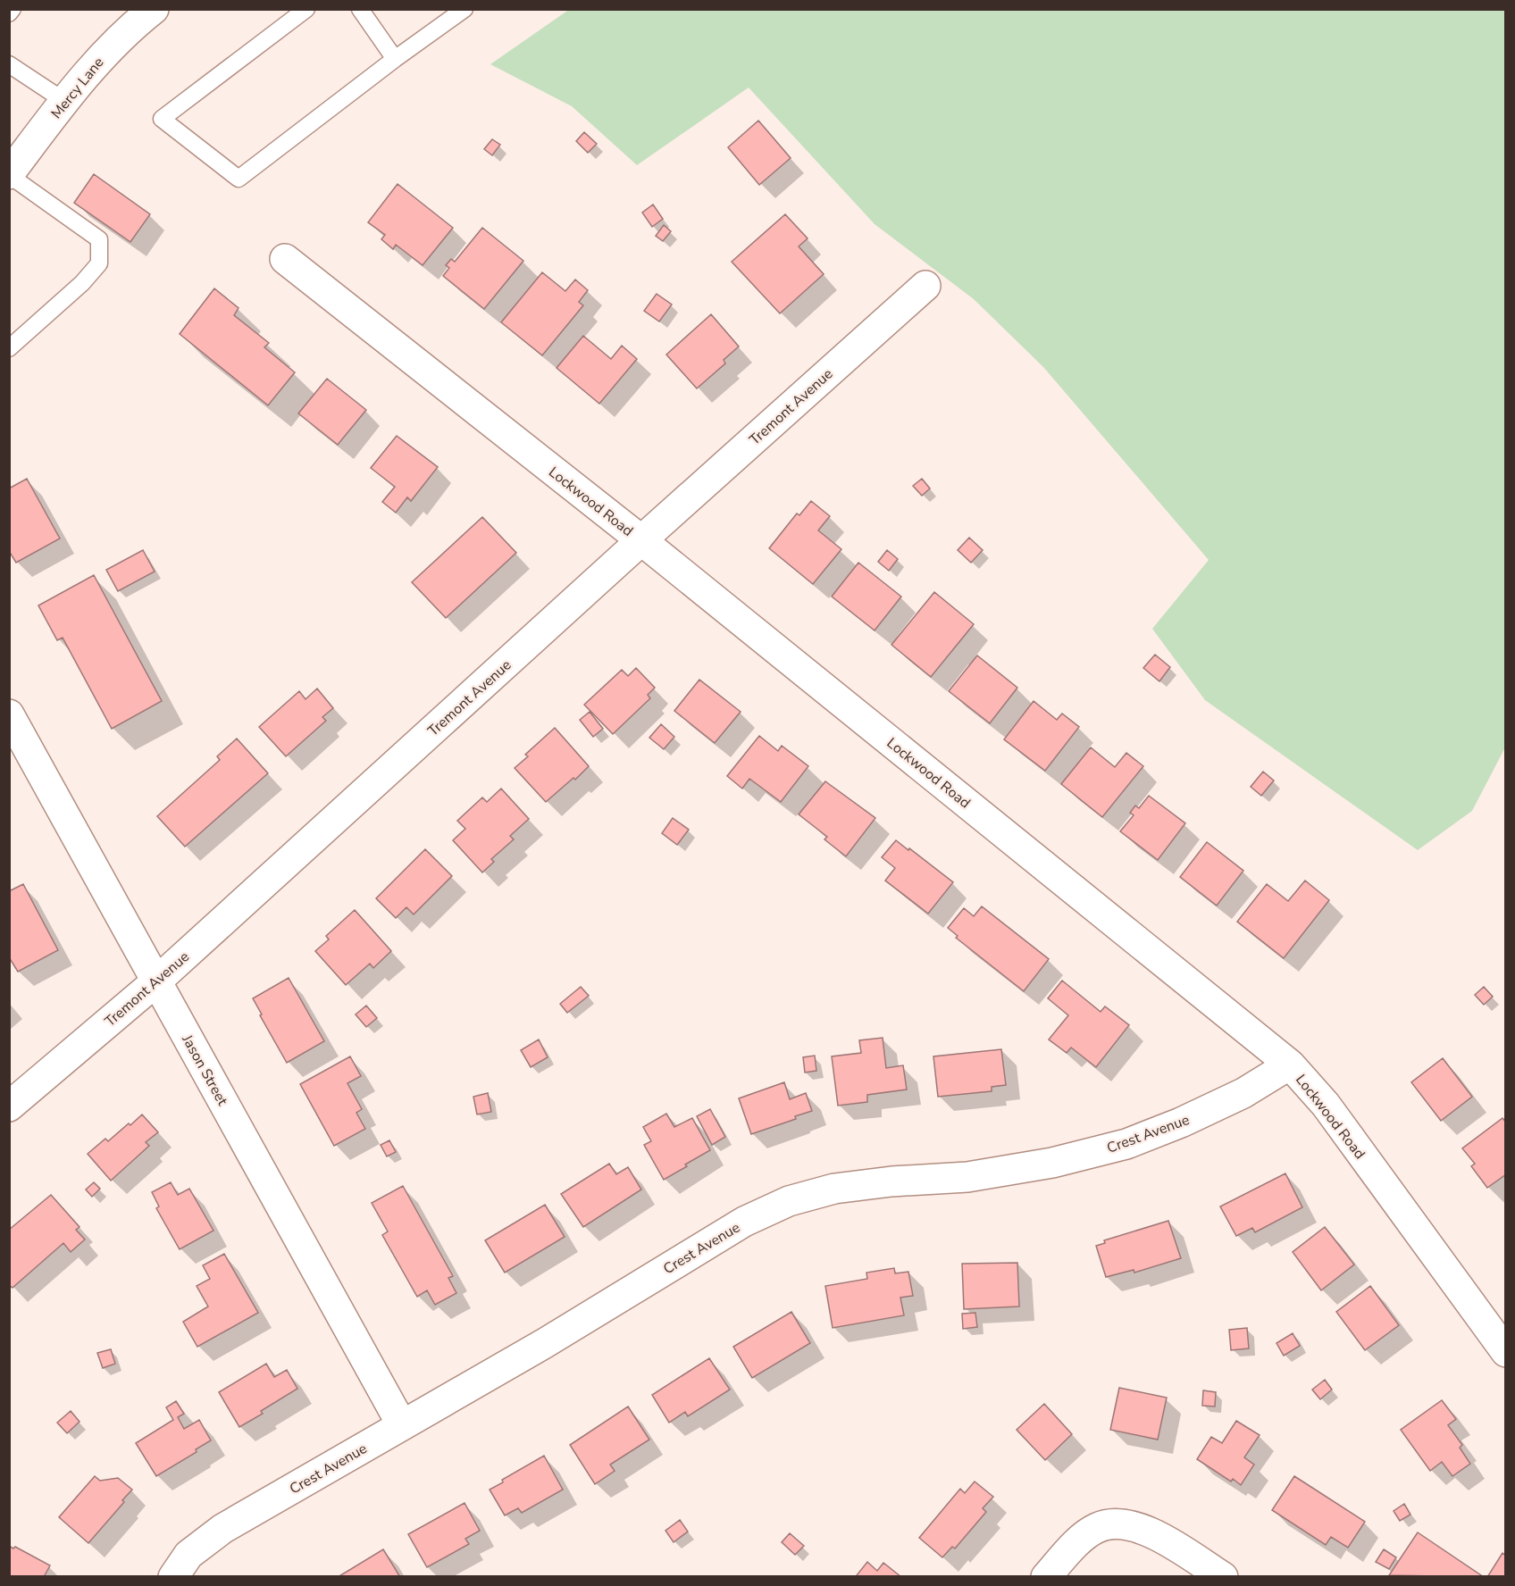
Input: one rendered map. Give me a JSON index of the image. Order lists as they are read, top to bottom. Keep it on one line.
{"streets":{"street":["Mercy Lane","Tremont Avenue","Lockwood Road","Jason Street","Crest Avenue"]},"crossings":[["Tremont Avenue","Lockwood Road"],["Tremont Avenue","Jason Street"],["Lockwood Road","Crest Avenue"],["Jason Street","Crest Avenue"]]}
